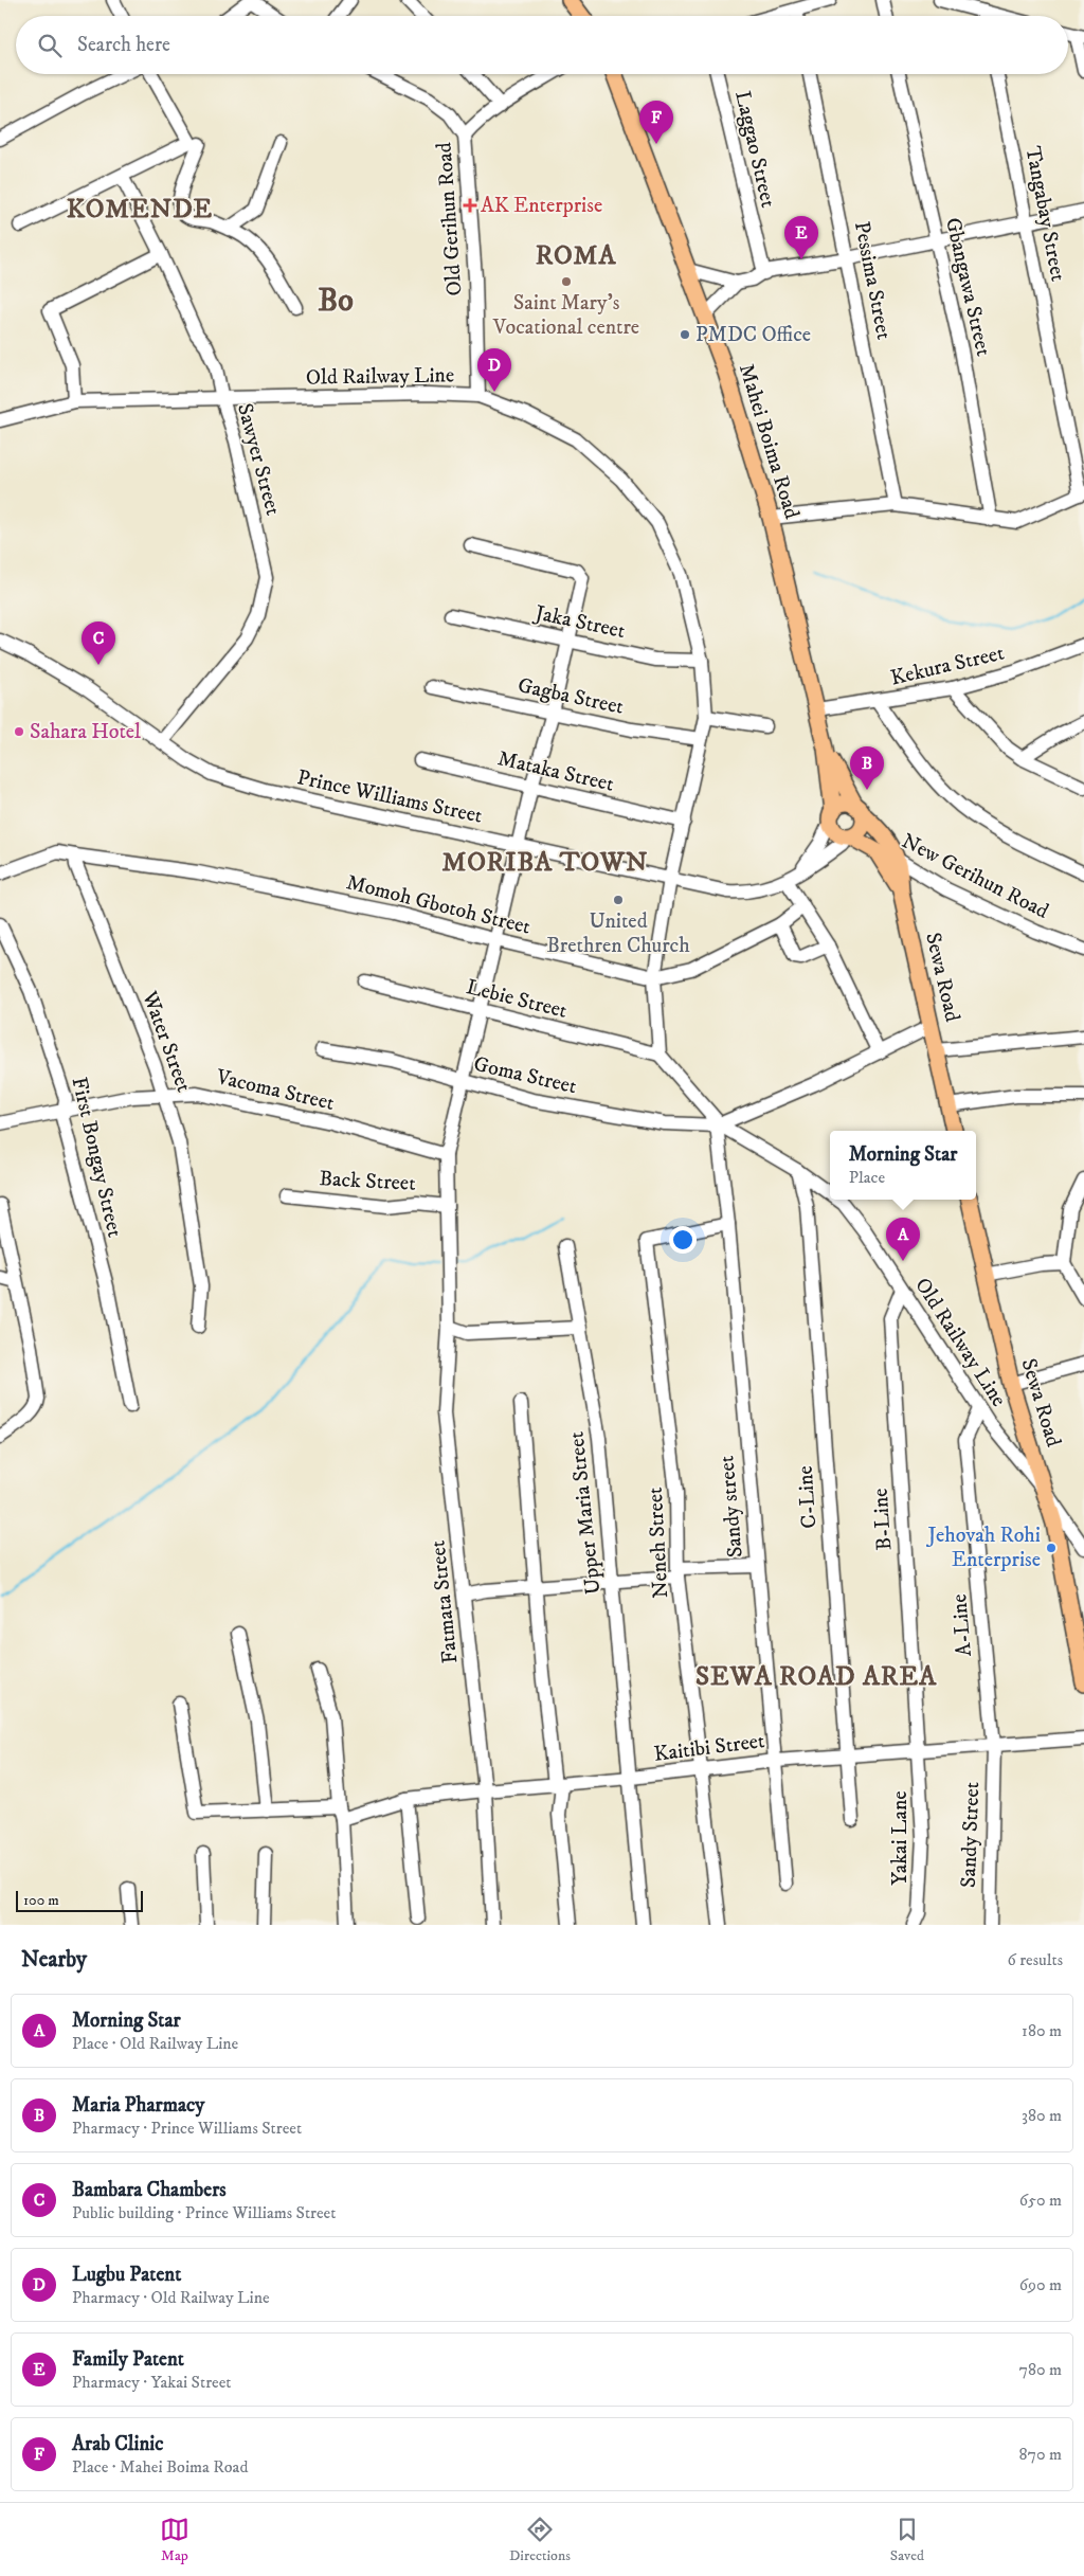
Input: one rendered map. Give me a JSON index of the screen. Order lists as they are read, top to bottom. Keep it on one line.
{"streets":{"main road":["Mahei Boima Road","Sewa Road"],"street":["Laggao Street","Tangabay Street","Old Gerihun Road","Pessima Street","Gbangawa Street","Old Railway Line","Sawyer Street","Jaka Street","Kekura Street","Gagba Street","Mataka Street","Prince Williams Street","New Gerihun Road","Momoh Gbotoh Street","Lebie Street","Water Street","Goma Street","Vacoma Street","First Bongay Street","Back Street","C-Line","Sandy street","Upper Maria Street","B-Line","Neneh Street","Fatmata Street","A-Line","Kaitibi Street","Sandy Street","Yakai Lane"]},"crossings":[["Old Gerihun Road","Old Railway Line"],["Old Railway Line","Sawyer Street"],["Old Railway Line","Jaka Street"],["Old Railway Line","Gagba Street"],["Old Railway Line","Mataka Street"],["Old Railway Line","Prince Williams Street"],["Old Railway Line","Momoh Gbotoh Street"],["Old Railway Line","Sewa Road"],["Old Railway Line","Lebie Street"],["Old Railway Line","Goma Street"],["Old Railway Line","C-Line"],["Old Railway Line","Sandy street"],["Old Railway Line","B-Line"],["Old Railway Line","A-Line"],["Mahei Boima Road","Kekura Street"],["Sawyer Street","Prince Williams Street"],["Jaka Street","Fatmata Street"],["Gagba Street","Fatmata Street"],["Mataka Street","Fatmata Street"],["Prince Williams Street","Fatmata Street"],["Momoh Gbotoh Street","Water Street"],["Momoh Gbotoh Street","Fatmata Street"],["Lebie Street","Fatmata Street"],["Water Street","Vacoma Street"],["Goma Street","Sandy street"],["Goma Street","Fatmata Street"],["Vacoma Street","First Bongay Street"],["Vacoma Street","Fatmata Street"],["Back Street","Fatmata Street"],["C-Line","Kaitibi Street"],["Sandy street","Neneh Street"],["Sandy street","Kaitibi Street"],["Upper Maria Street","Kaitibi Street"],["B-Line","Kaitibi Street"],["B-Line","Yakai Lane"],["Neneh Street","Kaitibi Street"],["Fatmata Street","Kaitibi Street"],["A-Line","Kaitibi Street"],["A-Line","Sandy Street"],["Kaitibi Street","Sandy Street"],["Kaitibi Street","Yakai Lane"]],"districts":["KOMENDE","ROMA","Bo","MORIBA TOWN","SEWA ROAD AREA"],"places":{"health":["AK Enterprise"],"other":["Saint Mary's Vocational centre","PMDC Office","Sahara Hotel","United Brethren Church","Jehovah Rohi Enterprise"]},"scale_bar":"100 m","page":{"search":"Search here","pins":["F","E","D","C","B","A"],"popup":["Morning Star","Place"],"scale":"100 m","heading":["Nearby","6 results"],"list":[{"mark":"A","name":"Morning Star","note":"Place · Old Railway Line","value":"180 m"},{"mark":"B","name":"Maria Pharmacy","note":"Pharmacy · Prince Williams Street","value":"380 m"},{"mark":"C","name":"Bambara Chambers","note":"Public building · Prince Williams Street","value":"650 m"},{"mark":"D","name":"Lugbu Patent","note":"Pharmacy · Old Railway Line","value":"690 m"},{"mark":"E","name":"Family Patent","note":"Pharmacy · Yakai Street","value":"780 m"},{"mark":"F","name":"Arab Clinic","note":"Place · Mahei Boima Road","value":"870 m"}],"nav":["Map","Directions","Saved"]}}
